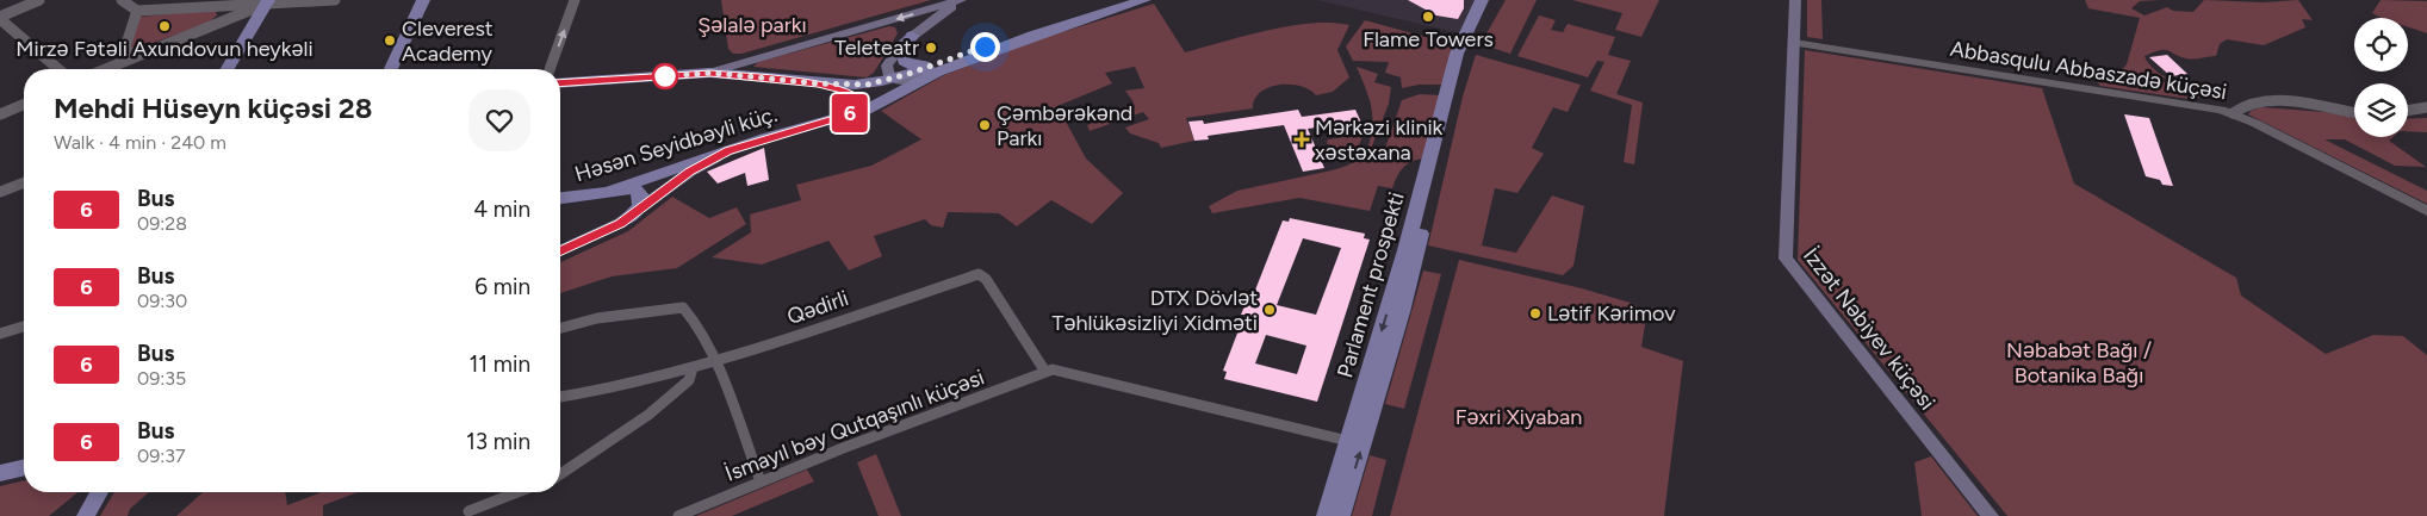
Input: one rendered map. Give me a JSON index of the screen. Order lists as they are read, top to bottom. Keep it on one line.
{"streets":{"main road":["Həsən Seyidbəyli küç.","Parlament prospekti","İzzət Nəbiyev küçəsi"],"street":["Abbasqulu Abbaszadə küçəsi","Qədirli","İsmayıl bəy Qutqaşınlı küçəsi"]},"crossings":[["Abbasqulu Abbaszadə küçəsi","İzzət Nəbiyev küçəsi"],["Qədirli","İsmayıl bəy Qutqaşınlı küçəsi"]],"parks":["Şəlalə parkı","Nəbabət Bağı / Botanika Bağı","Fəxri Xiyaban"],"places":{"other":["Flame Towers","Mirzə Fətəli Axundovun heykəli","Cleverest Academy","Teleteatr","Çəmbərəkənd Parkı","DTX Dövlət Təhlükəsizliyi Xidməti","Lətif Kərimov"],"health":["Mərkəzi klinik xəstəxana"]},"lines":["bus line 6"],"page":{"on_map":"6","heading":["Mehdi Hüseyn küçəsi 28","Walk · 4 min · 240 m"],"list":[{"mark":"6","name":"Bus","note":"09:28","value":"4 min"},{"mark":"6","name":"Bus","note":"09:30","value":"6 min"},{"mark":"6","name":"Bus","note":"09:35","value":"11 min"},{"mark":"6","name":"Bus","note":"09:37","value":"13 min"}]}}
